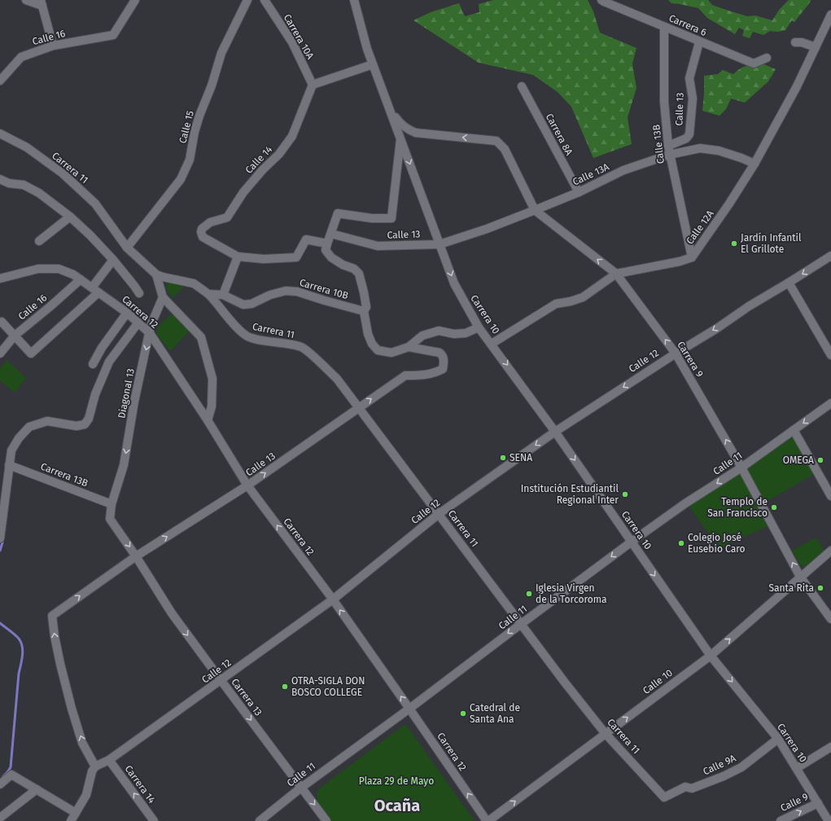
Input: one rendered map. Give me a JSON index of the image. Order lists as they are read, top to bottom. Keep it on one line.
{"streets":{"street":["Carrera 6","Carrera 10A","Calle 16","Calle 13","Calle 15","Carrera 8A","Calle 13B","Calle 14","Carrera 11","Calle 13A","Calle 12A","Carrera 10B","Carrera 12","Carrera 10","Carrera 9","Calle 12","Diagonal 13","Calle 11","Carrera 13B","Calle 10","Carrera 13","Calle 9A","Carrera 14","Calle 9"]},"crossings":[["Carrera 6","Calle 13"],["Carrera 6","Calle 13B"],["Carrera 10A","Calle 14"],["Calle 16","Carrera 12"],["Calle 13","Calle 13B"],["Calle 13","Carrera 11"],["Calle 13","Calle 13A"],["Calle 13","Carrera 12"],["Calle 13","Carrera 10"],["Calle 13","Calle 12"],["Calle 13","Carrera 13"],["Calle 15","Carrera 11"],["Carrera 8A","Calle 13A"],["Calle 13B","Calle 13A"],["Calle 13B","Calle 12A"],["Carrera 11","Calle 12"],["Carrera 11","Calle 11"],["Carrera 11","Calle 10"],["Carrera 11","Calle 9A"],["Calle 13A","Calle 12A"],["Calle 13A","Carrera 10"],["Calle 13A","Carrera 9"],["Calle 12A","Carrera 10"],["Calle 12A","Carrera 9"],["Carrera 12","Calle 12"],["Carrera 12","Diagonal 13"],["Carrera 12","Calle 11"],["Carrera 12","Calle 10"],["Carrera 10","Carrera 9"],["Carrera 10","Calle 12"],["Carrera 10","Calle 11"],["Carrera 10","Calle 10"],["Carrera 10","Calle 9A"],["Carrera 10","Calle 9"],["Carrera 9","Calle 12"],["Carrera 9","Calle 11"],["Carrera 9","Calle 10"],["Calle 12","Carrera 13"],["Calle 12","Carrera 14"],["Diagonal 13","Carrera 13B"],["Diagonal 13","Carrera 13"],["Calle 11","Carrera 13"]],"one_way":["Carrera 12","Carrera 10","Carrera 9","Calle 12","Diagonal 13","Calle 11","Calle 10","Carrera 13","Calle 9"],"districts":["Ocaña"],"parks":["Plaza 29 de Mayo"],"places":["Jardín Infantil El Grillote","SENA","OMEGA","Institución Estudiantil Regional Inter","Templo de San Francisco","Colegio José Eusebio Caro","Santa Rita","Iglesia Virgen de la Torcoroma","OTRA-SIGLA DON BOSCO COLLEGE","Catedral de Santa Ana"]}
